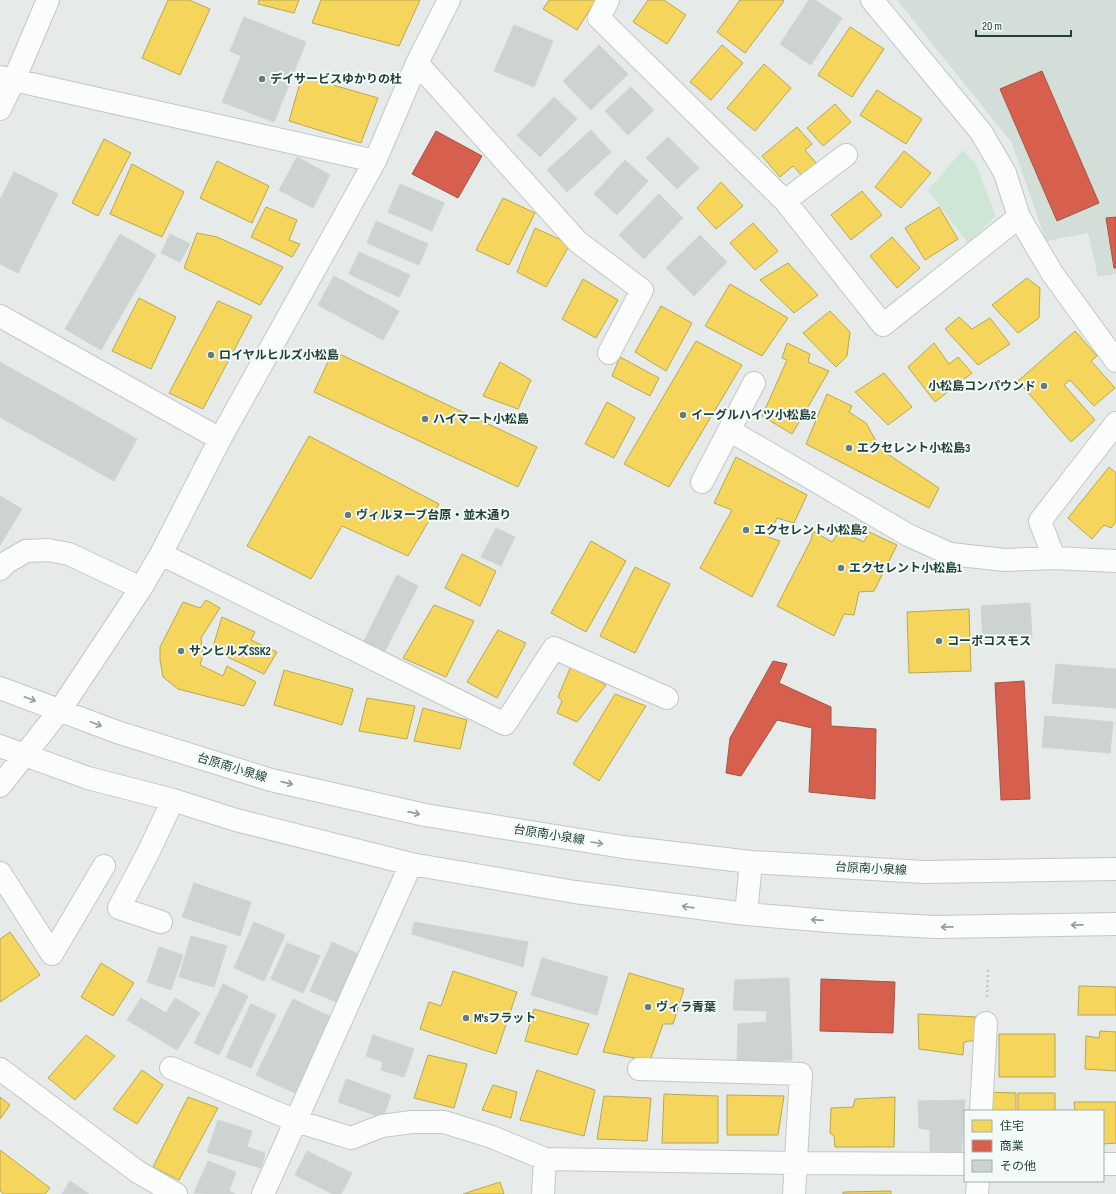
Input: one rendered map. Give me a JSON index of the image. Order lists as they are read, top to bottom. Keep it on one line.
{"streets":{"street":["台原南小泉線"]},"places":["デイサービスゆかりの杜","ロイヤルヒルズ小松島","小松島コンパウンド","イーグルハイツ小松島2","ハイマート小松島","エクセレント小松島3","ヴィルヌーブ台原・並木通り","エクセレント小松島2","エクセレント小松島1","コーポコスモス","サンヒルズSSK2","ヴィラ青葉","M'sフラット"],"legend":["住宅","商業","その他"],"scale_bar":"20 m"}
